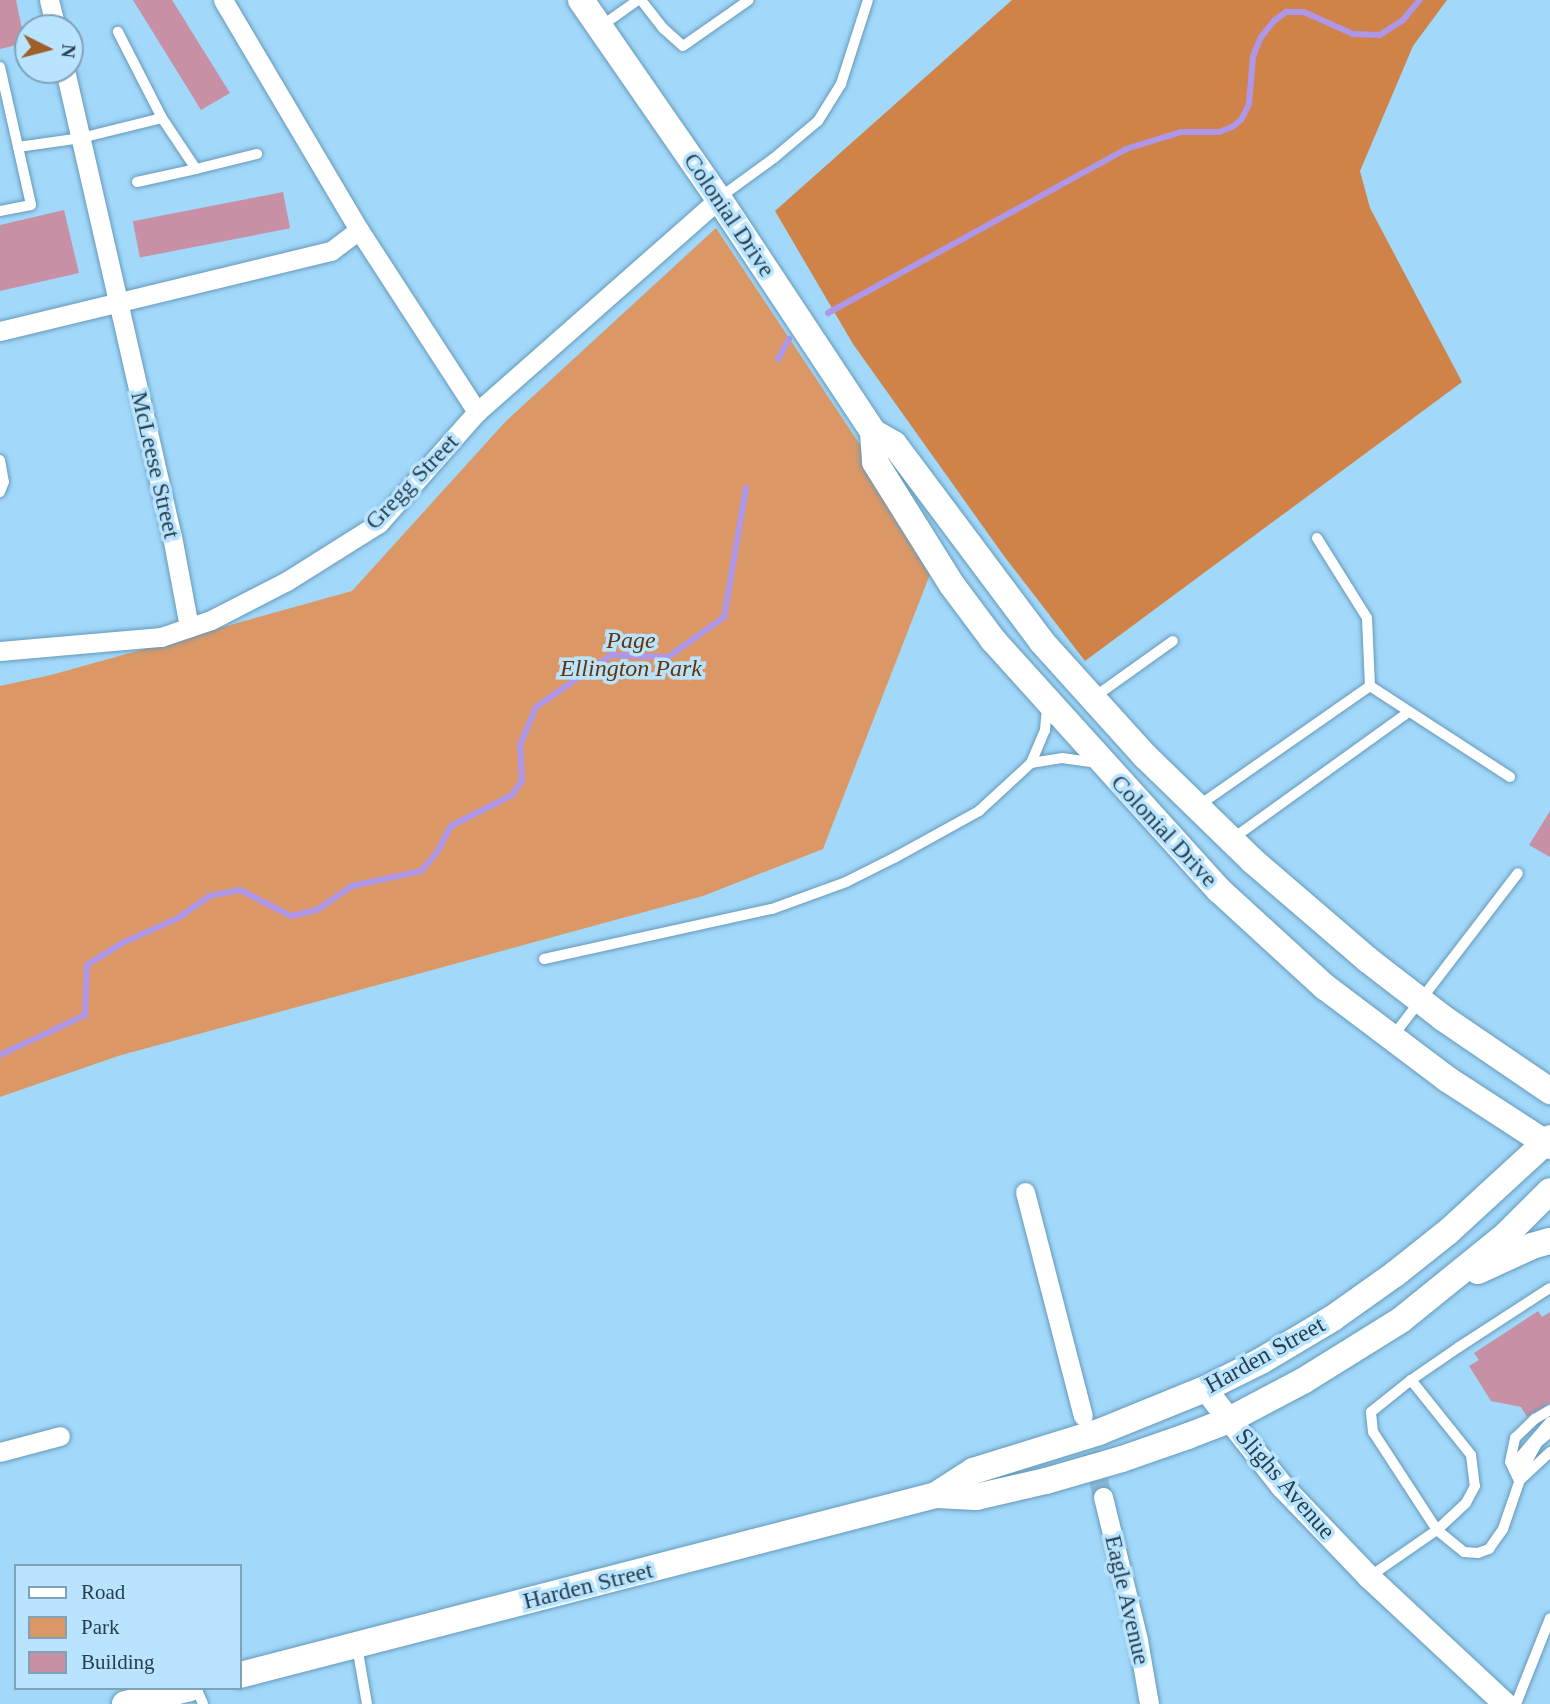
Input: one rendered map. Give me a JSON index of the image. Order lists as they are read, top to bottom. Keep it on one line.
{"streets":{"main road":["Colonial Drive","Harden Street"],"street":["McLeese Street","Gregg Street","Slighs Avenue","Eagle Avenue"]},"crossings":[["Colonial Drive","Gregg Street"],["Colonial Drive","Harden Street"],["McLeese Street","Gregg Street"],["Harden Street","Slighs Avenue"]],"parks":["Page Ellington Park"],"legend":["Road","Park","Building"],"north":"right"}
